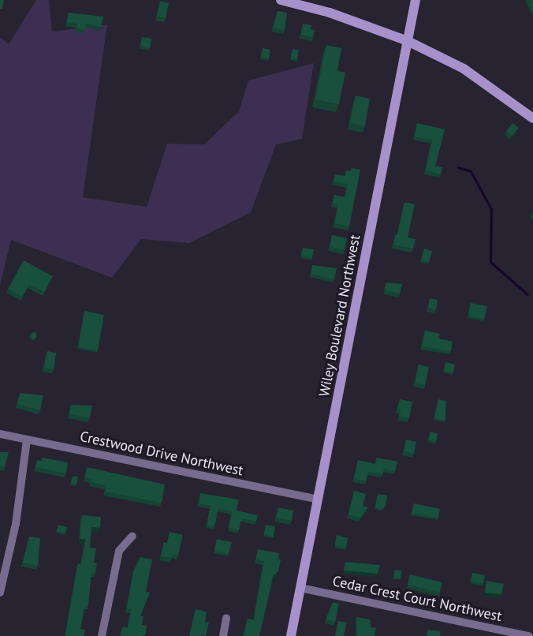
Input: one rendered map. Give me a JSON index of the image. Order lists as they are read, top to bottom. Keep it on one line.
{"streets":{"street":["Wiley Boulevard Northwest","Crestwood Drive Northwest","Cedar Crest Court Northwest"]},"crossings":[["Wiley Boulevard Northwest","Crestwood Drive Northwest"],["Wiley Boulevard Northwest","Cedar Crest Court Northwest"]]}
